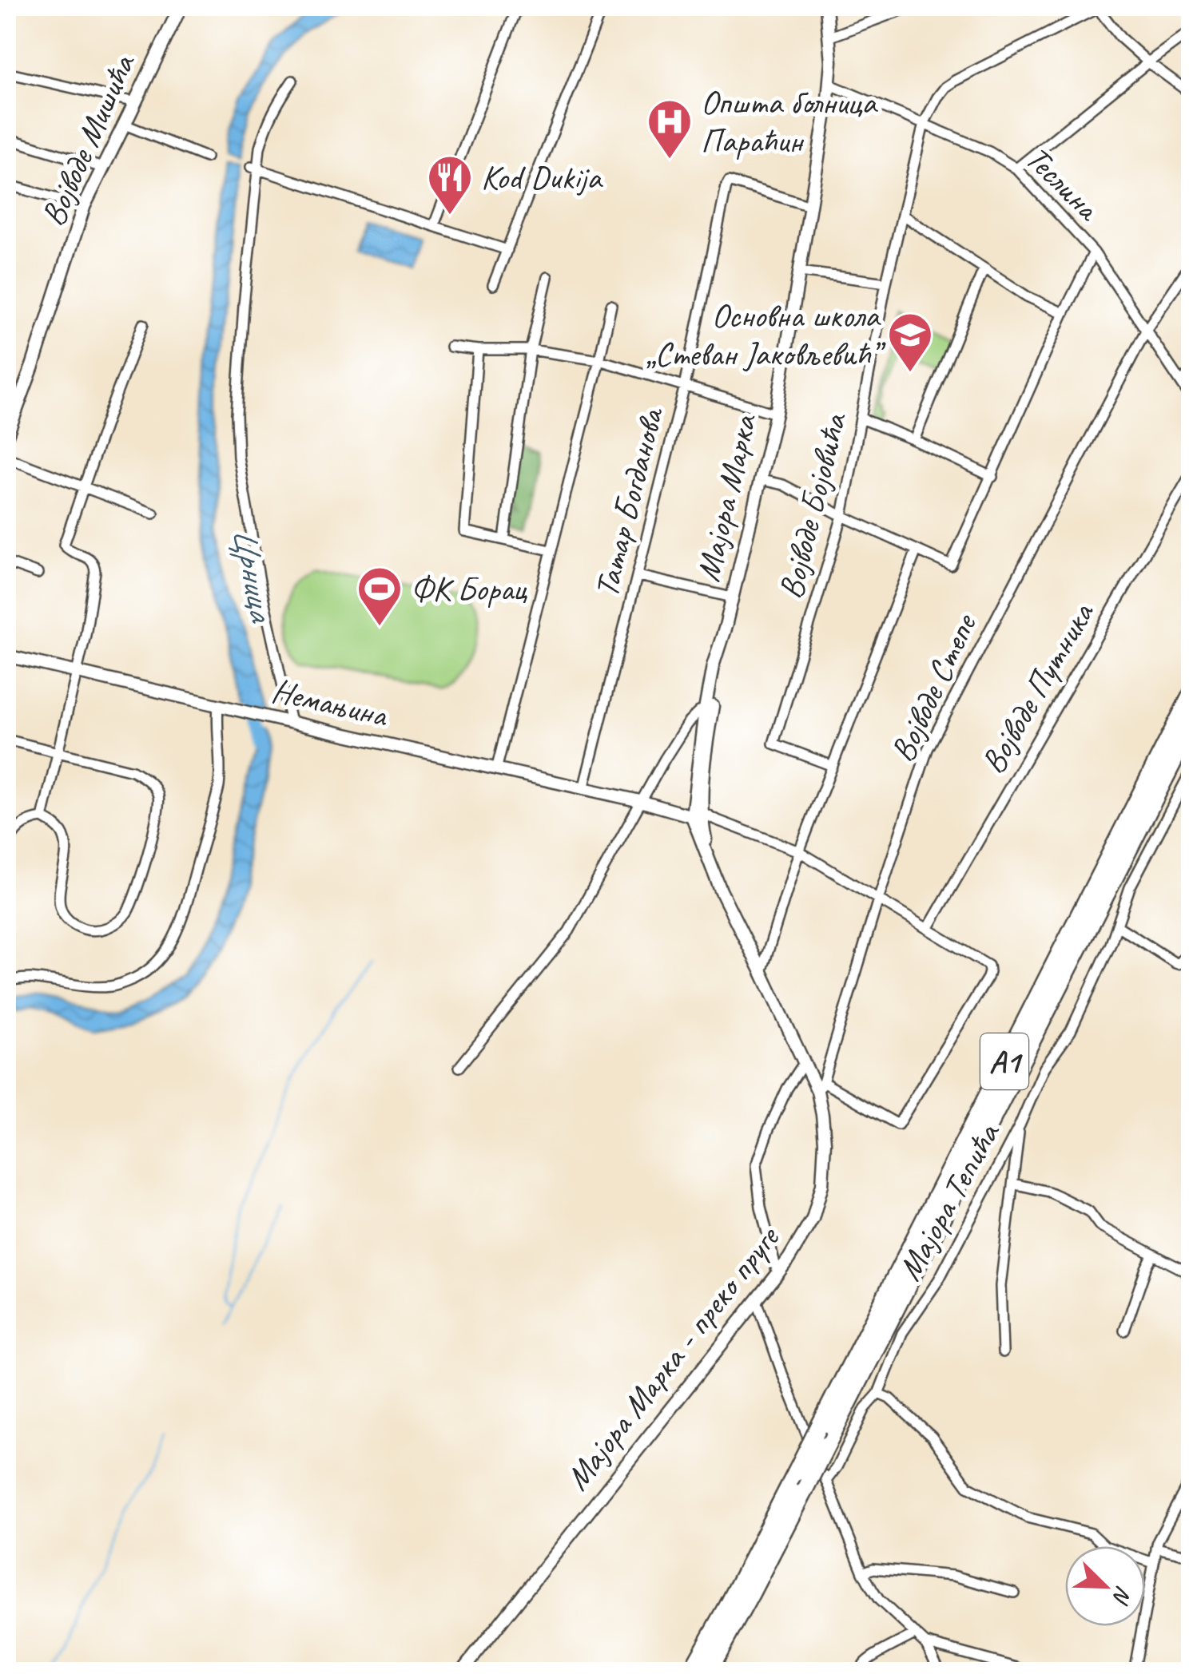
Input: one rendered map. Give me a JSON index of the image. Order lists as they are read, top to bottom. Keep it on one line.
{"streets":{"highway":["A1"],"main road":["Војводе Мишића"],"street":["Теслина","Мајора Марка","Татар Богданова","Војводе Бојовића","Војводе Степе","Војводе Путника","Немањина","Мајора Тепића","Мајора Марка - преко пруге"]},"crossings":[["Теслина","Мајора Марка"],["Теслина","Војводе Бојовића"],["Теслина","Војводе Степе"],["Мајора Марка","Татар Богданова"],["Мајора Марка","Немањина"],["Мајора Марка","Мајора Марка - преко пруге"],["Татар Богданова","Немањина"],["Војводе Степе","Мајора Марка - преко пруге"]],"water":["Црница"],"places":{"hospital":["Општа болница Параћин"],"restaurant":["Kod Dukija"],"school or university":["Основна школа „Стеван Јаковљевић”"],"sports":["ФК Борац"]},"north":"bottom right"}
